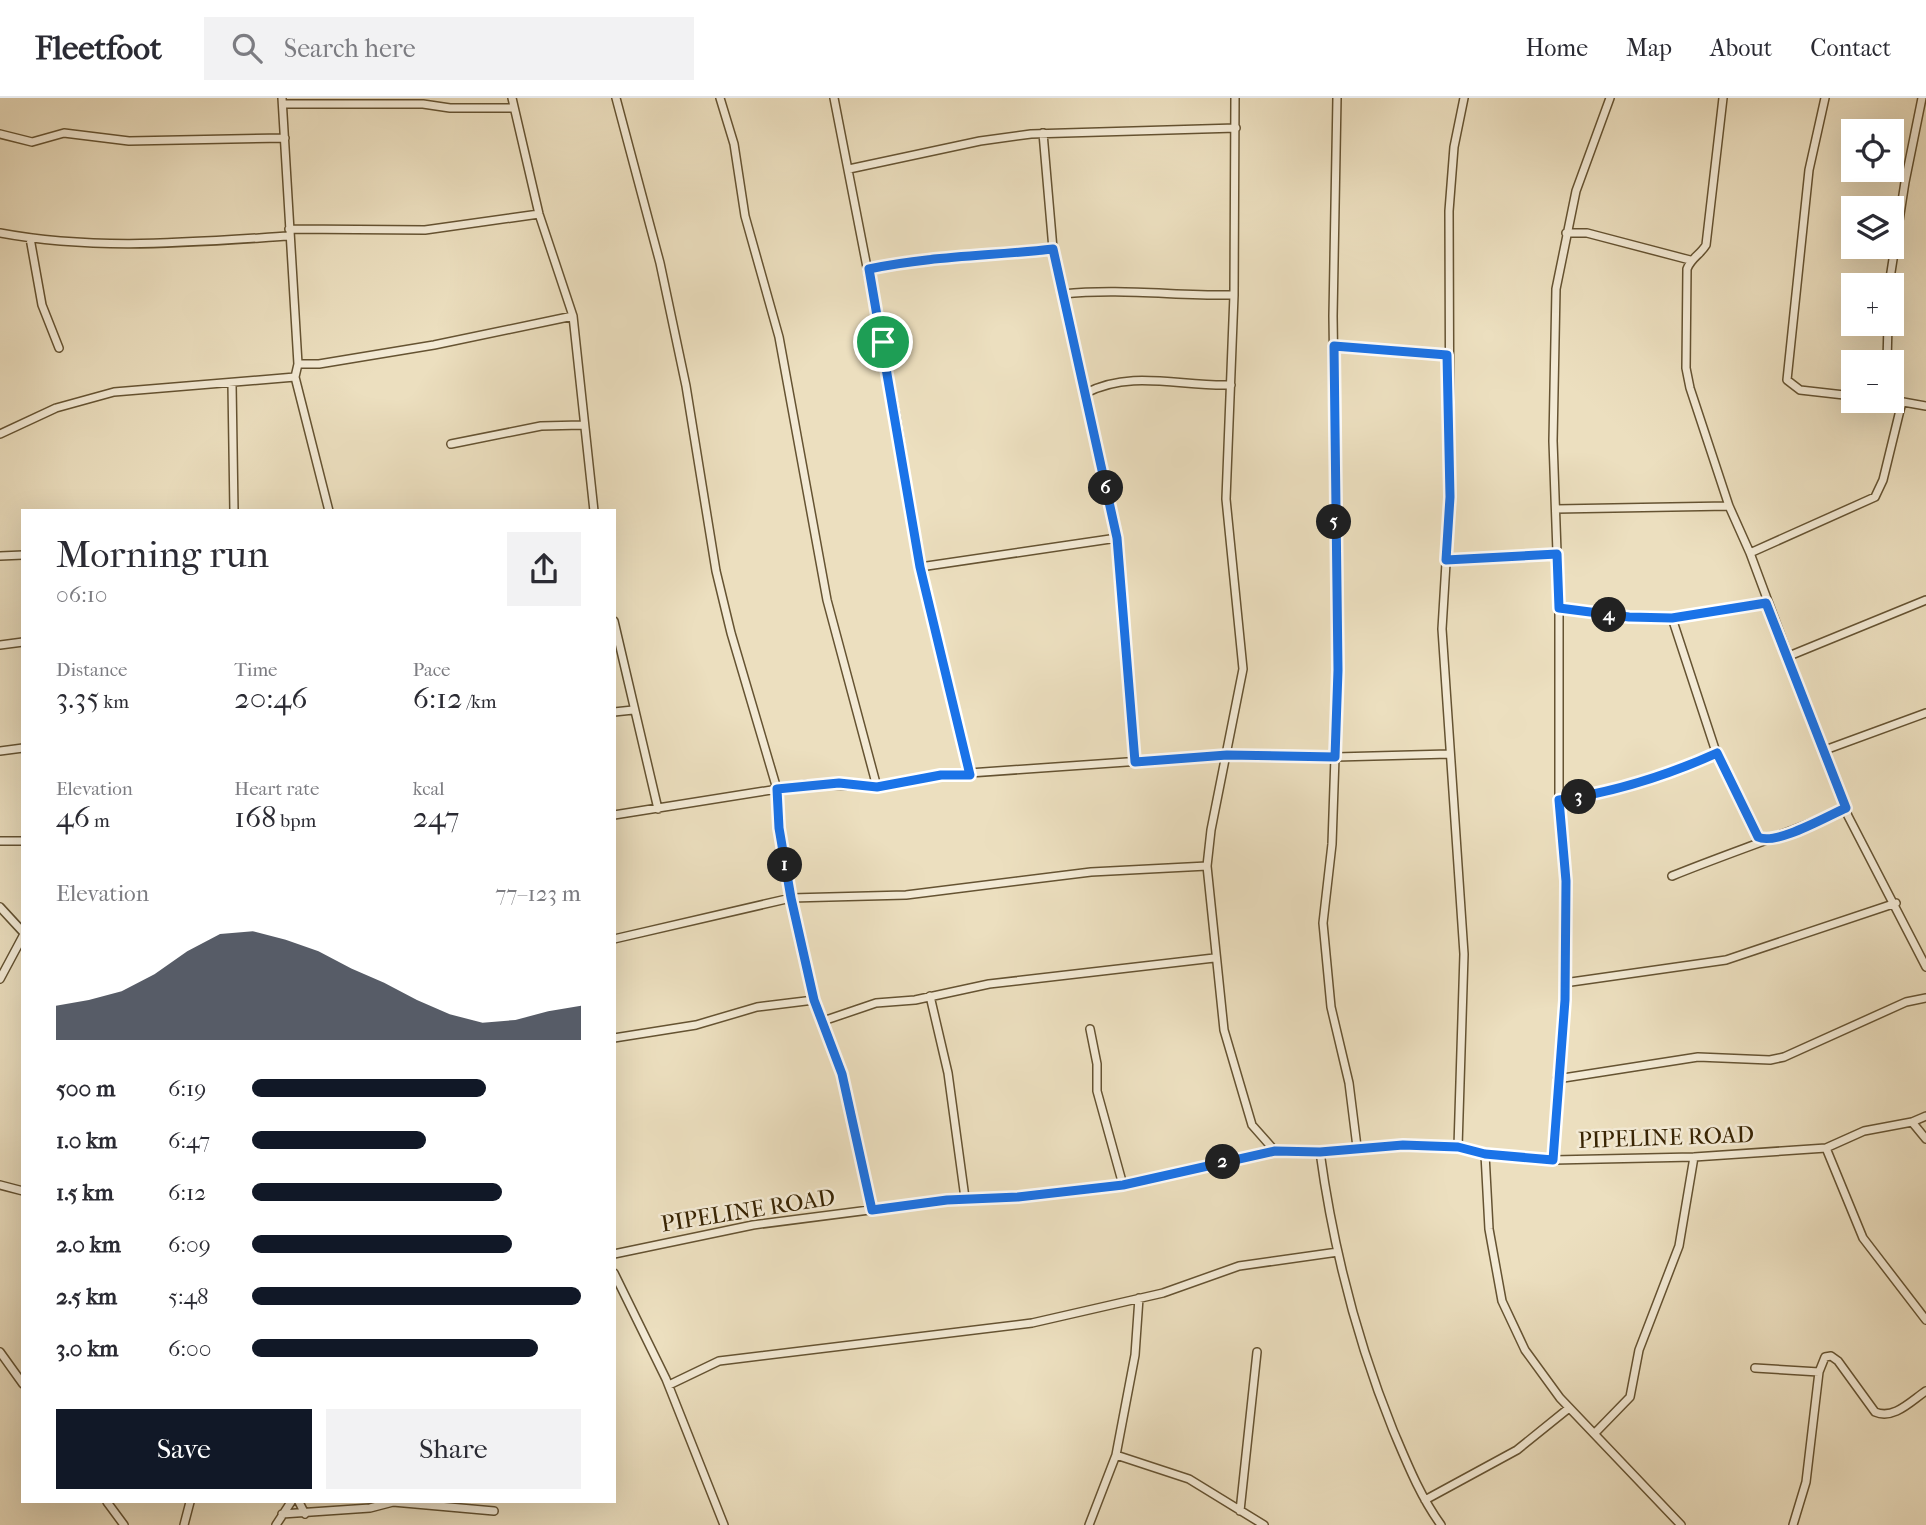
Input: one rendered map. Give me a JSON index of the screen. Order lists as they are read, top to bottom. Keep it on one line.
{"streets":{"street":["PIPELINE ROAD"]},"page":{"header":"Fleetfoot","search":"Search here","nav":["Home","Map","About","Contact"],"map_buttons":["+","−"],"pins":["6","5","4","3","1","2"],"heading":["Morning run","06:10"],"stats":[["Distance","3.35 km"],["Time","20:46"],["Pace","6:12 /km"],["Elevation","46 m"],["Heart rate","168 bpm"],["kcal","247"]],"chart":["Elevation","77–123 m"],"list":[{"name":"500 m","note":"6:19"},{"name":"1.0 km","note":"6:47"},{"name":"1.5 km","note":"6:12"},{"name":"2.0 km","note":"6:09"},{"name":"2.5 km","note":"5:48"},{"name":"3.0 km","note":"6:00"}],"buttons":["Save","Share"]}}
